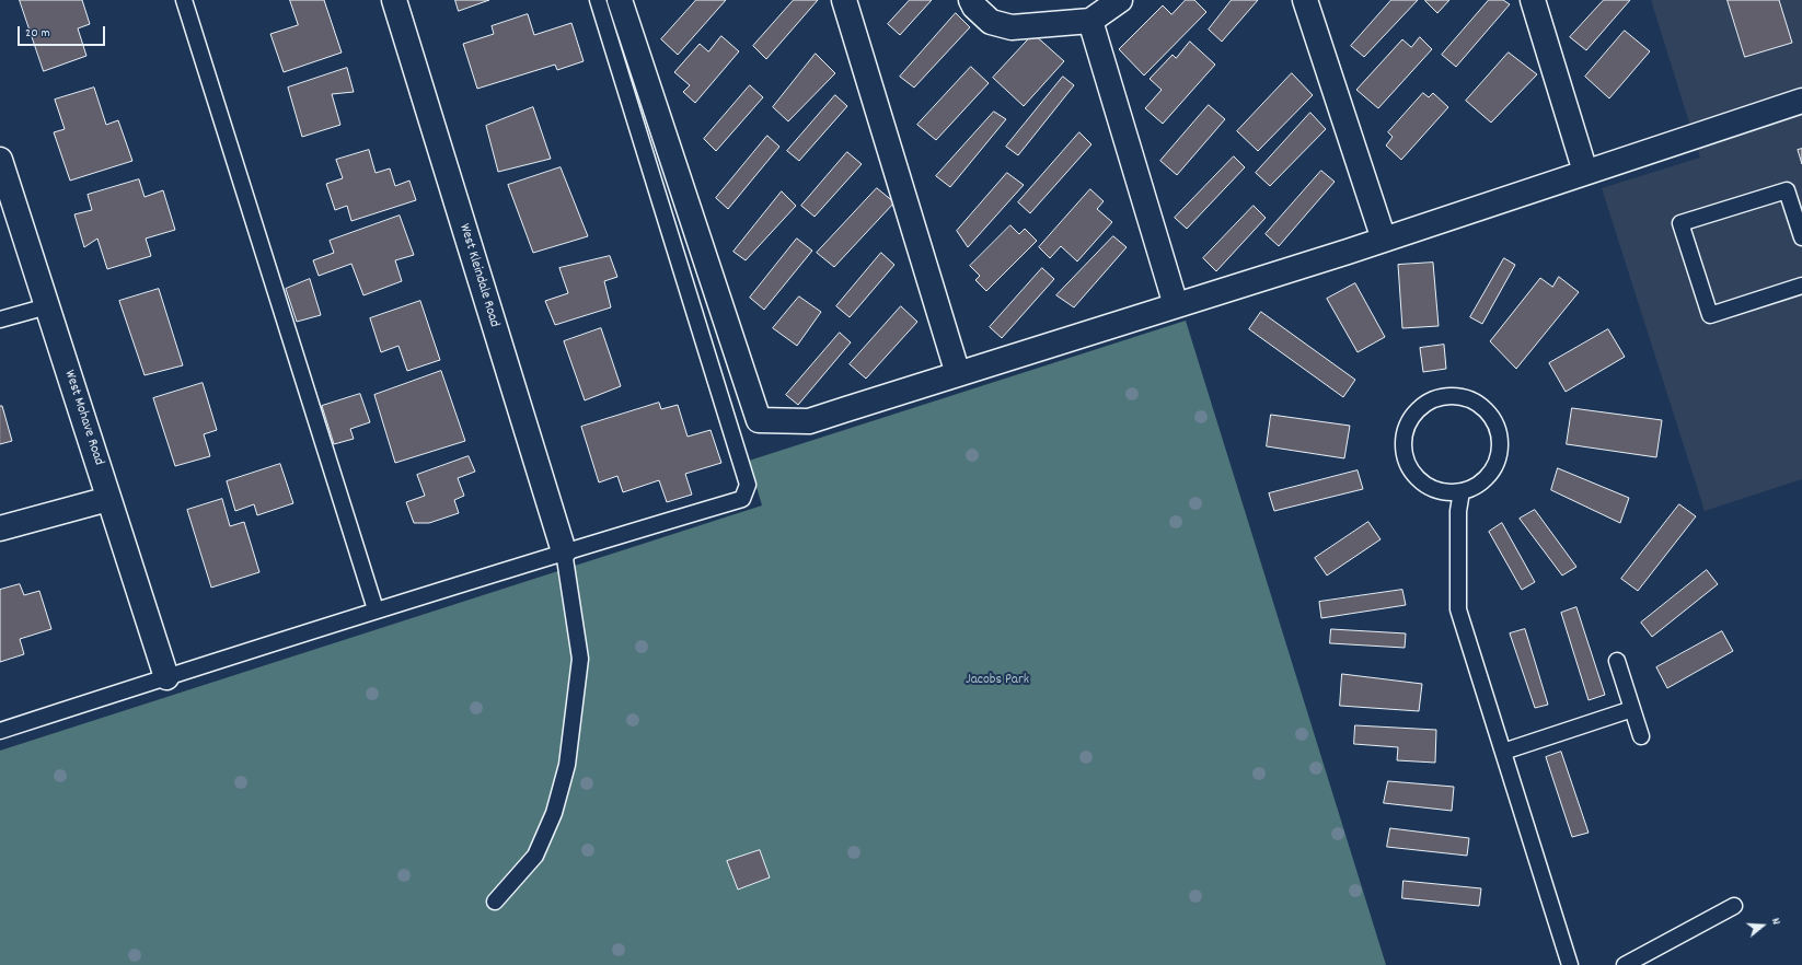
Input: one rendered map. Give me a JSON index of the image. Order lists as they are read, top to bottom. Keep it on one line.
{"streets":{"street":["West Kleindale Road","West Mohave Road"]},"parks":["Jacobs Park"],"scale_bar":"20 m","north":"right"}
